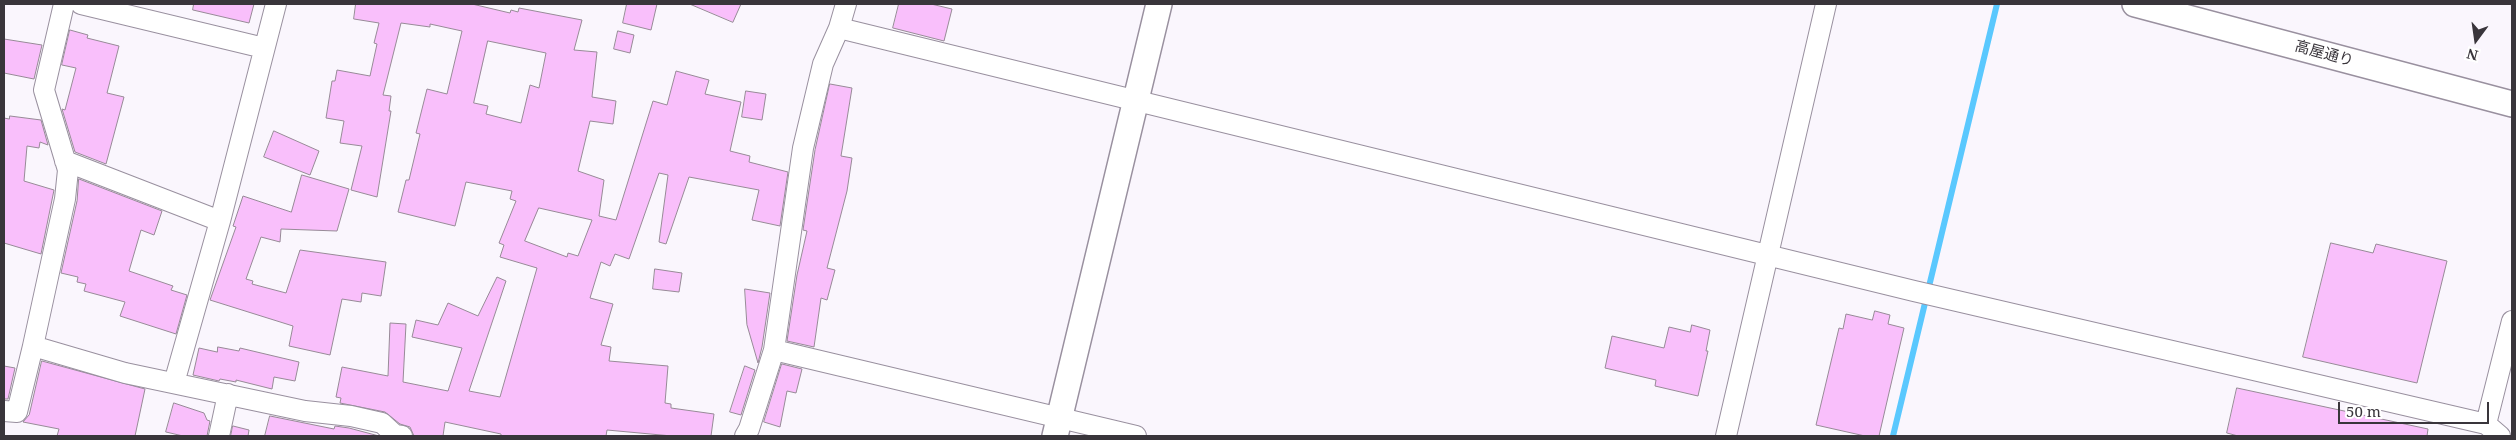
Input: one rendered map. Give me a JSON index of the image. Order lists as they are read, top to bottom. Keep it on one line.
{"streets":{"street":["高屋通り"]},"scale_bar":"50 m","north":"bottom"}
